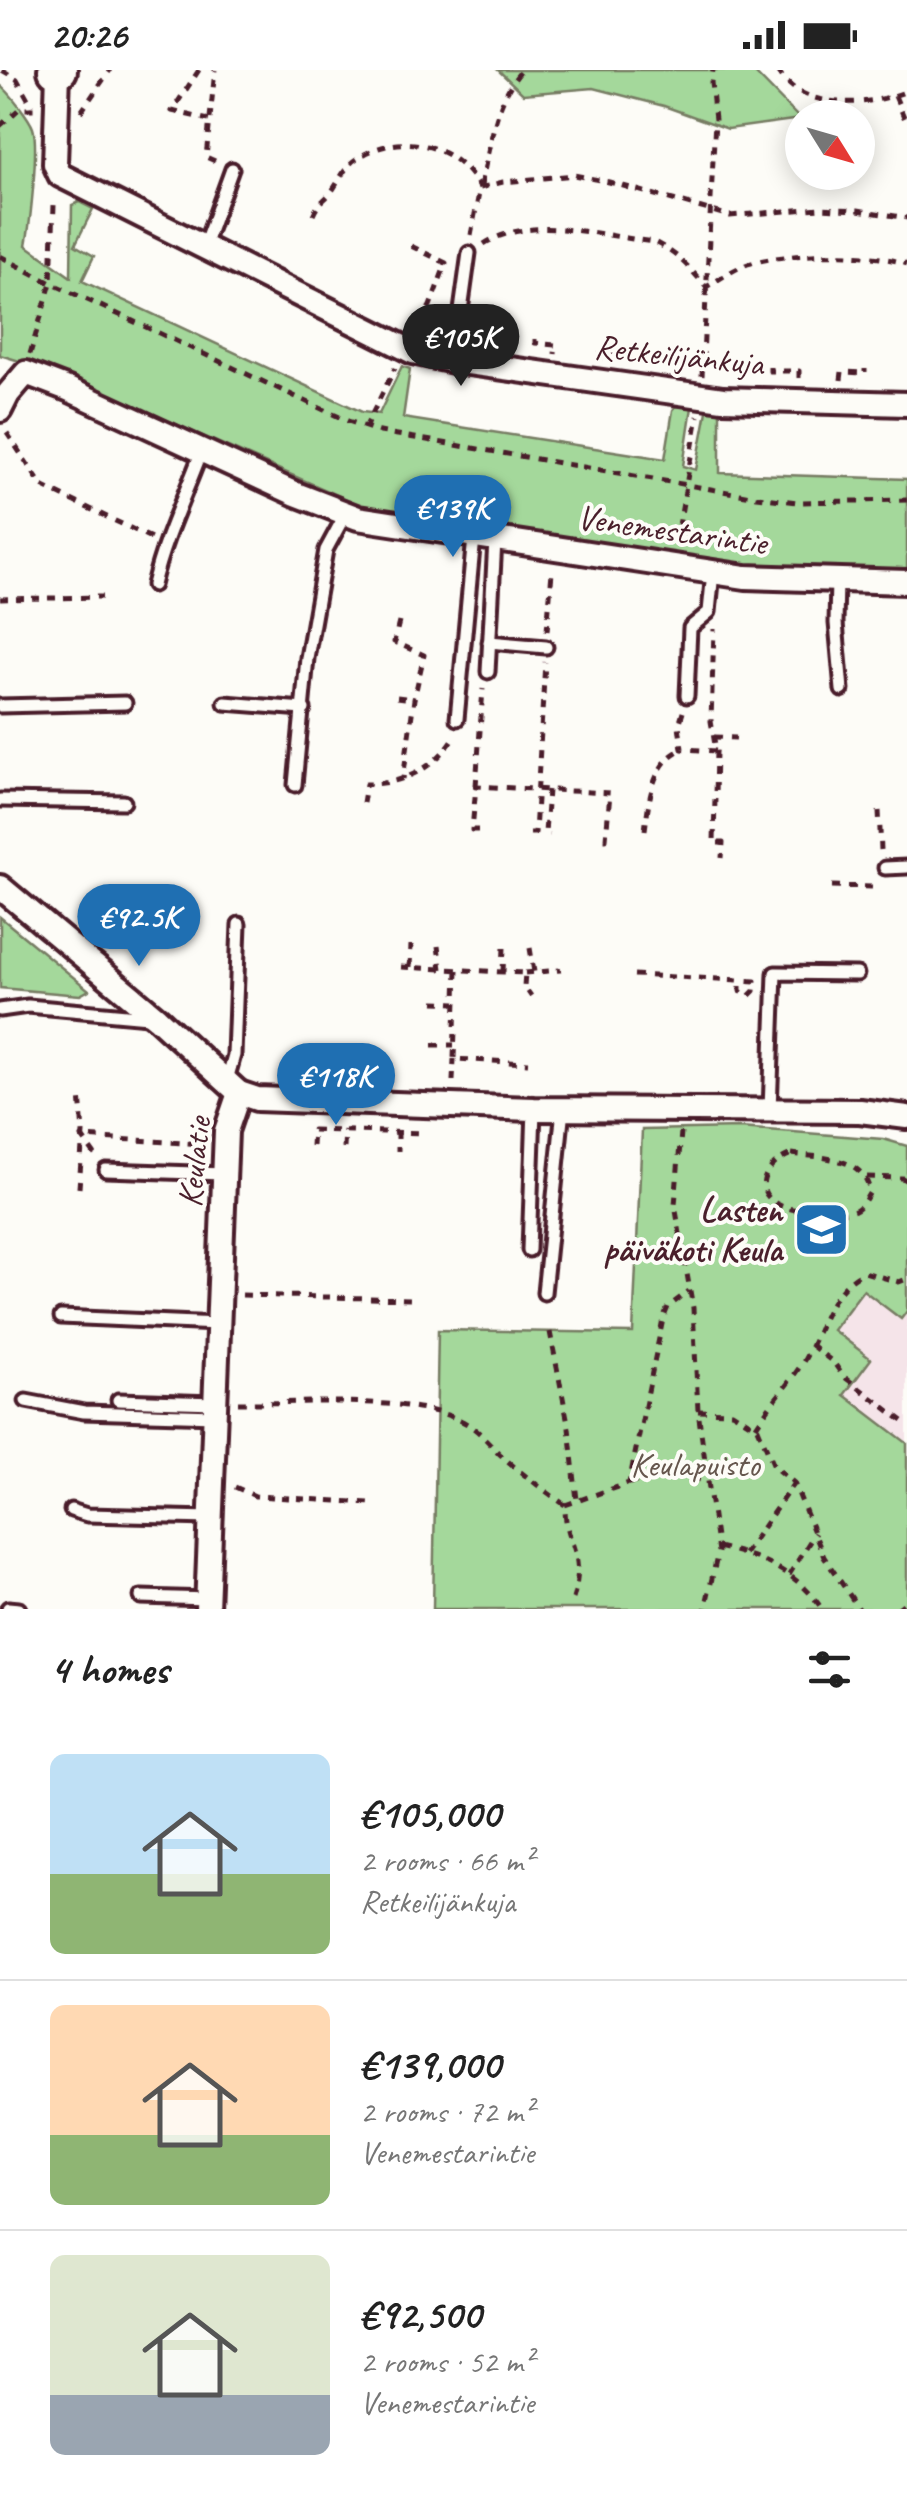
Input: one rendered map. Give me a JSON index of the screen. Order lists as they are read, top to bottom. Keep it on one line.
{"streets":{"street":["Retkeilijänkuja","Venemestarintie","Keulatie"]},"parks":["Keulapuisto"],"places":{"school or university":["Lasten päiväkoti Keula"]},"north":"bottom right","page":{"status":"20:26","price":["€105K","€139K","€92.5K","€118K"],"heading":"4 homes","list":[{"name":"€105,000","note":"2 rooms · 66 m² · Retkeilijänkuja"},{"name":"€139,000","note":"2 rooms · 72 m² · Venemestarintie"},{"name":"€92,500","note":"2 rooms · 52 m² · Venemestarintie"}]}}
